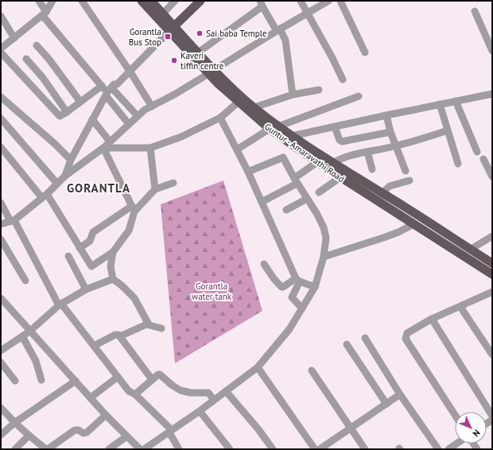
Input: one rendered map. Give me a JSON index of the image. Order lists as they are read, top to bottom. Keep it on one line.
{"streets":{"main road":["Guntur - Amaravathi Road"]},"districts":["GORANTLA"],"parks":["Gorantla water tank"],"places":{"other":["Sai baba Temple","Kaveri tiffin centre"],"transit":["Gorantla Bus Stop"]},"north":"bottom right"}
